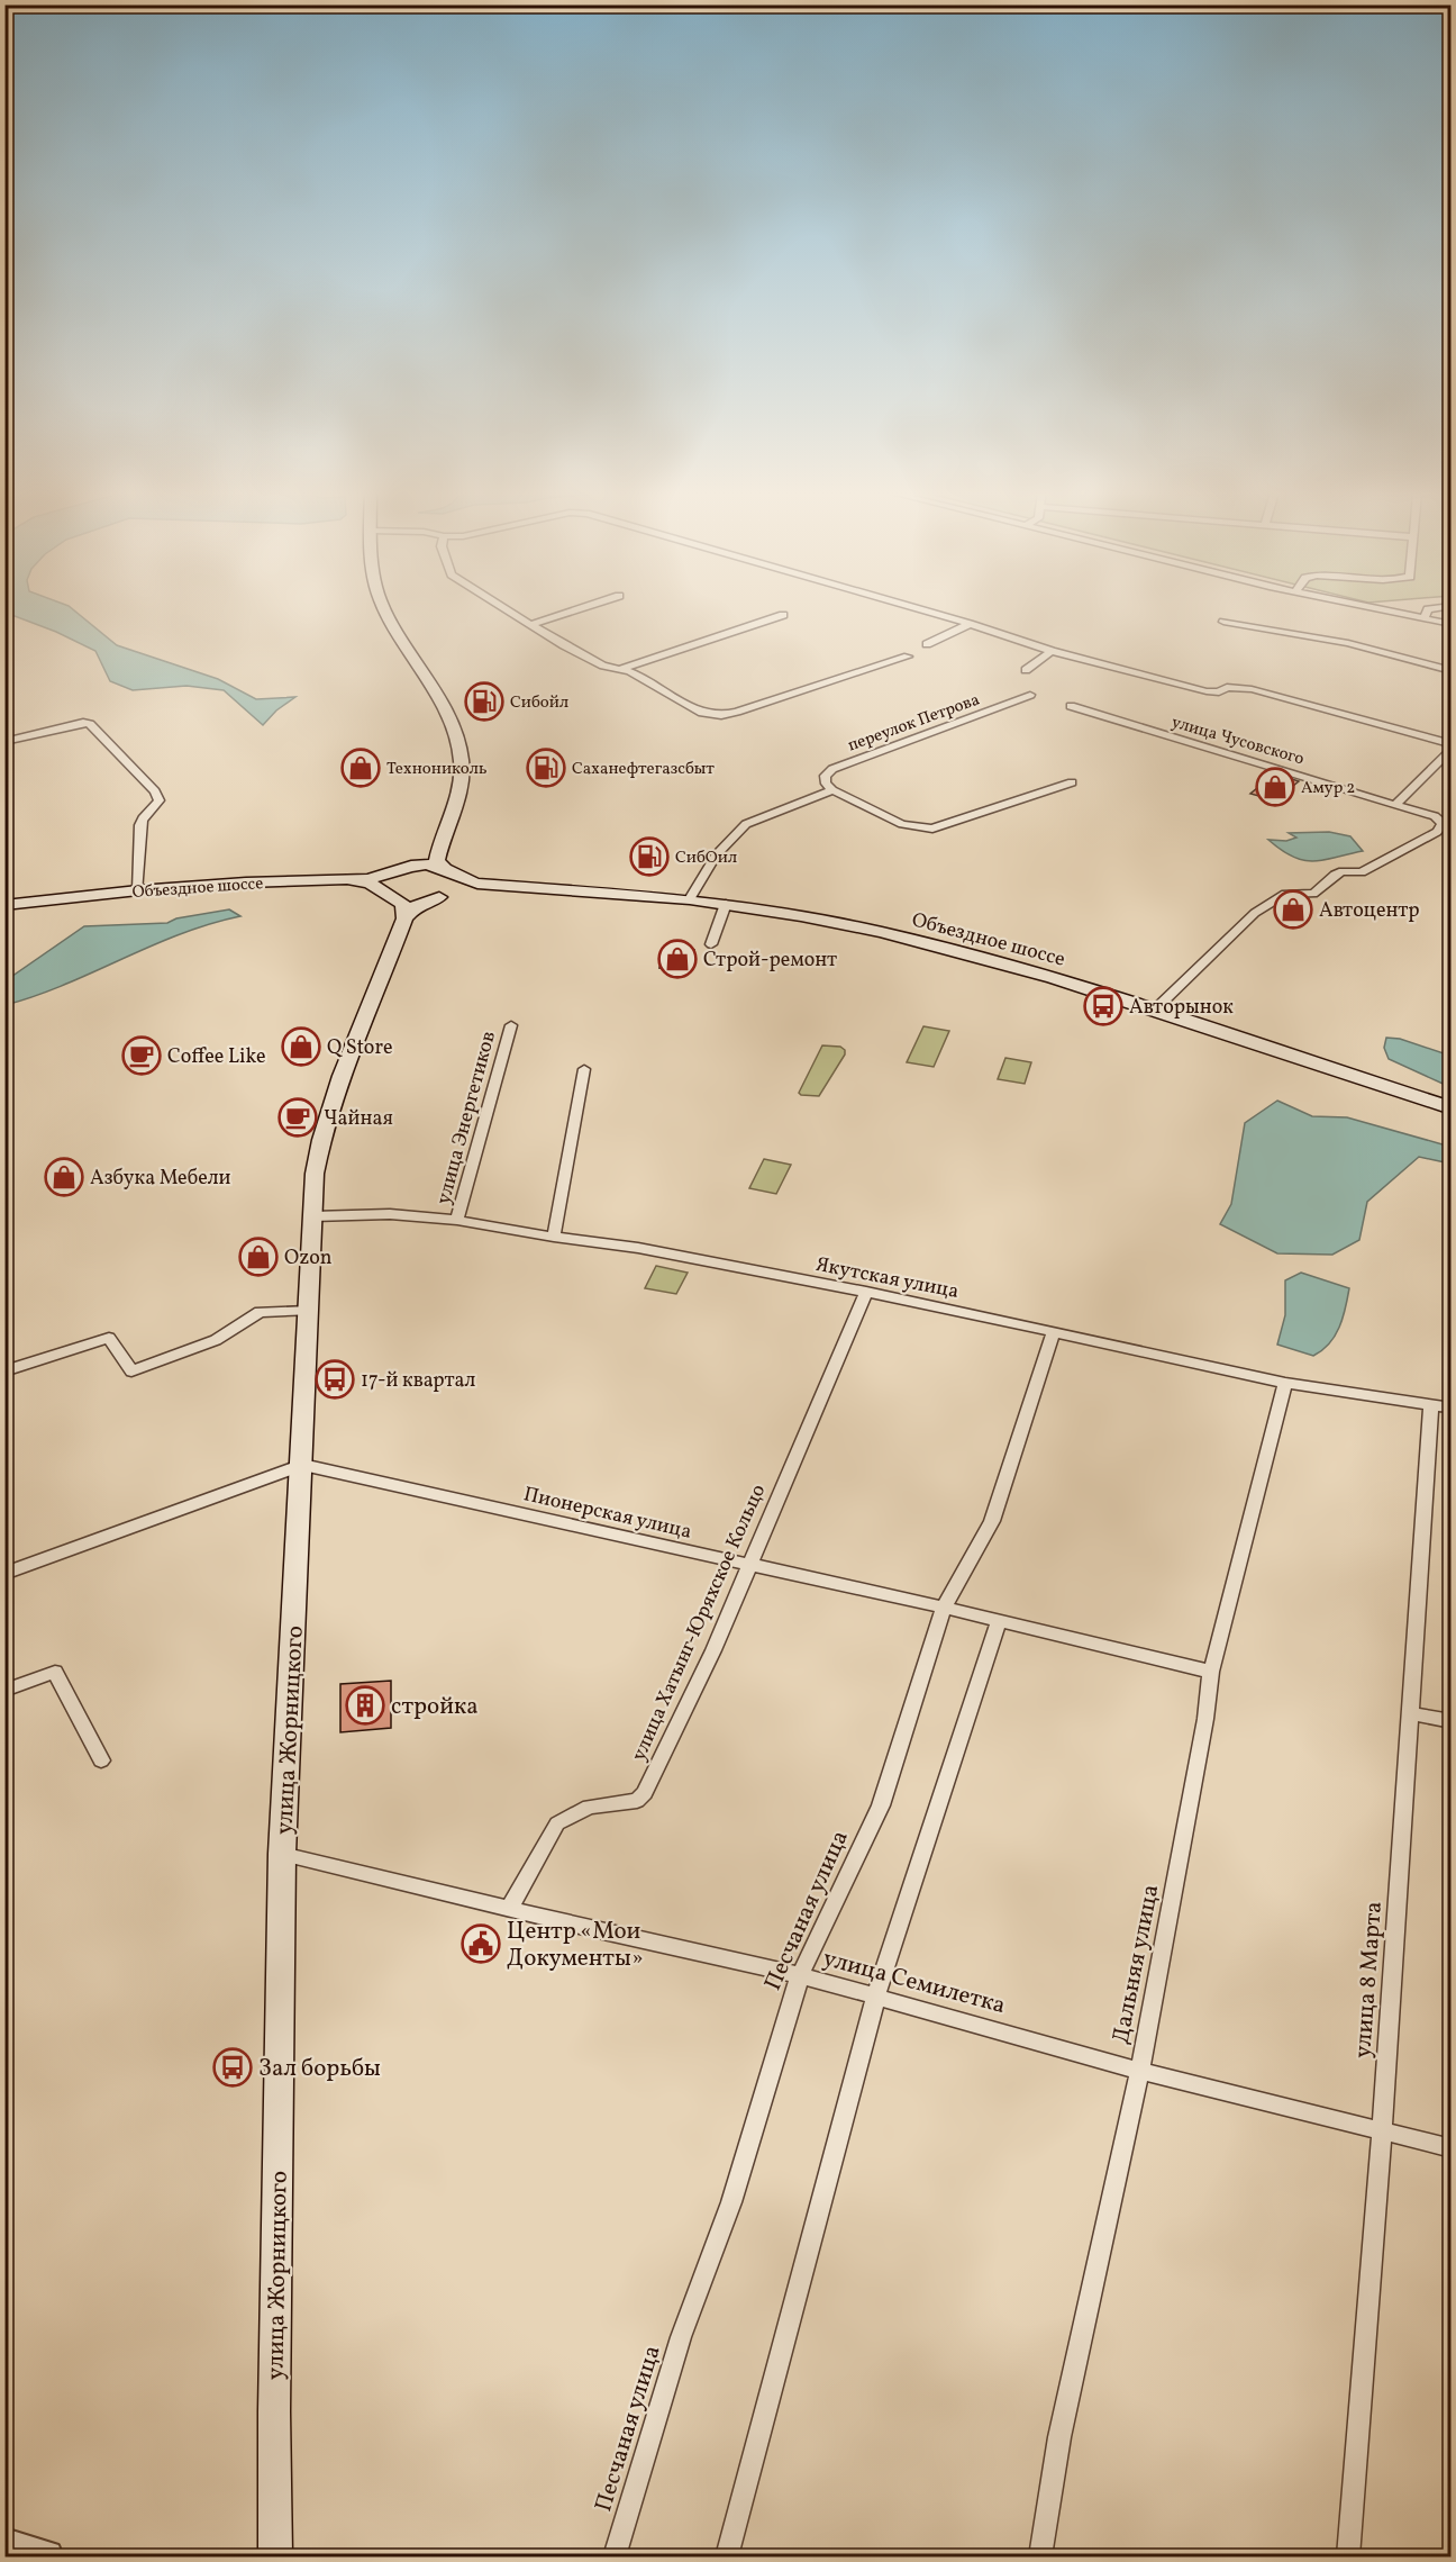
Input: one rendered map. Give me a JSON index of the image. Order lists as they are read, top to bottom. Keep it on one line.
{"streets":{"main road":["Объездное шоссе","улица Жорницкого"],"street":["переулок Петрова","улица Чусовского","улица Энергетиков","Якутская улица","Пионерская улица","улица Хатынг-Юряхское Кольцо","Песчаная улица","Дальняя улица","улица 8 Марта","улица Семилетка"]},"crossings":[["улица Чусовского","Объездное шоссе"],["улица Энергетиков","Якутская улица"],["Якутская улица","улица Хатынг-Юряхское Кольцо"],["Якутская улица","улица Жорницкого"],["Якутская улица","Песчаная улица"],["Якутская улица","Дальняя улица"],["Якутская улица","улица 8 Марта"],["Пионерская улица","улица Хатынг-Юряхское Кольцо"],["Пионерская улица","улица Жорницкого"],["Пионерская улица","Песчаная улица"],["Пионерская улица","Дальняя улица"],["улица Хатынг-Юряхское Кольцо","улица Семилетка"],["улица Жорницкого","улица Семилетка"],["Песчаная улица","улица Семилетка"],["Дальняя улица","улица Семилетка"],["улица 8 Марта","улица Семилетка"]],"places":{"fuel station":["Сибойл","Саханефтегазсбыт","СибОил"],"shop":["Технониколь","Амур 2","Автоцентр","Строй-ремонт","Q Store","Азбука Мебели","Ozon"],"bus stop":["Авторынок","17-й квартал","Зал борьбы"],"cafe":["Coffee Like","Чайная"],"building":["стройка"],"public building":["Центр «Мои Документы»"]}}
